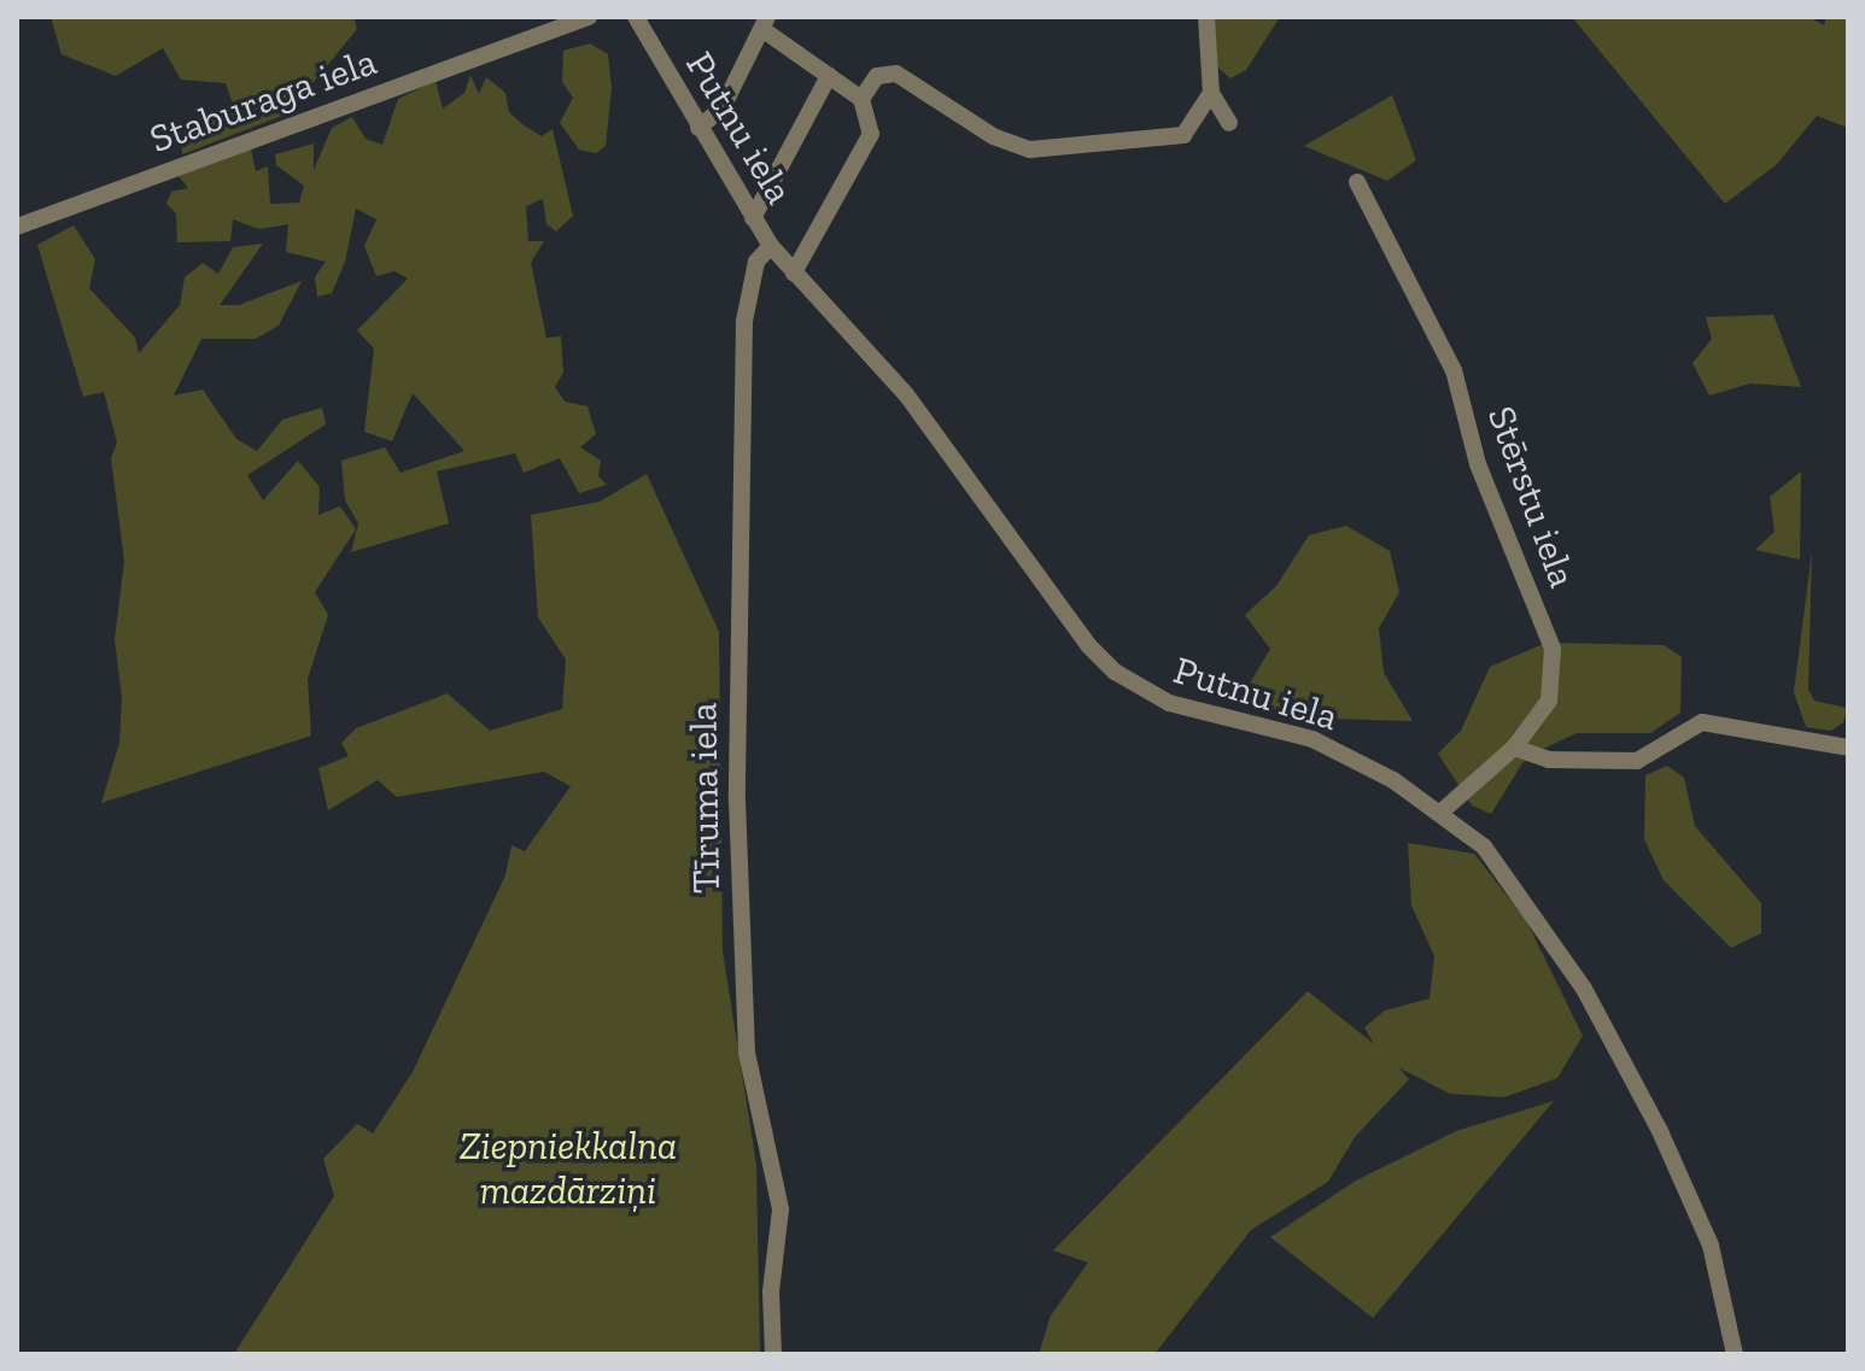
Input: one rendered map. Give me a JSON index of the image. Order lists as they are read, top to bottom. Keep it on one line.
{"streets":{"street":["Staburaga iela","Putnu iela","Stērstu iela","Tīruma iela"]},"crossings":[["Putnu iela","Stērstu iela"],["Putnu iela","Tīruma iela"]],"parks":["Ziepniekkalna mazdārziņi"]}
